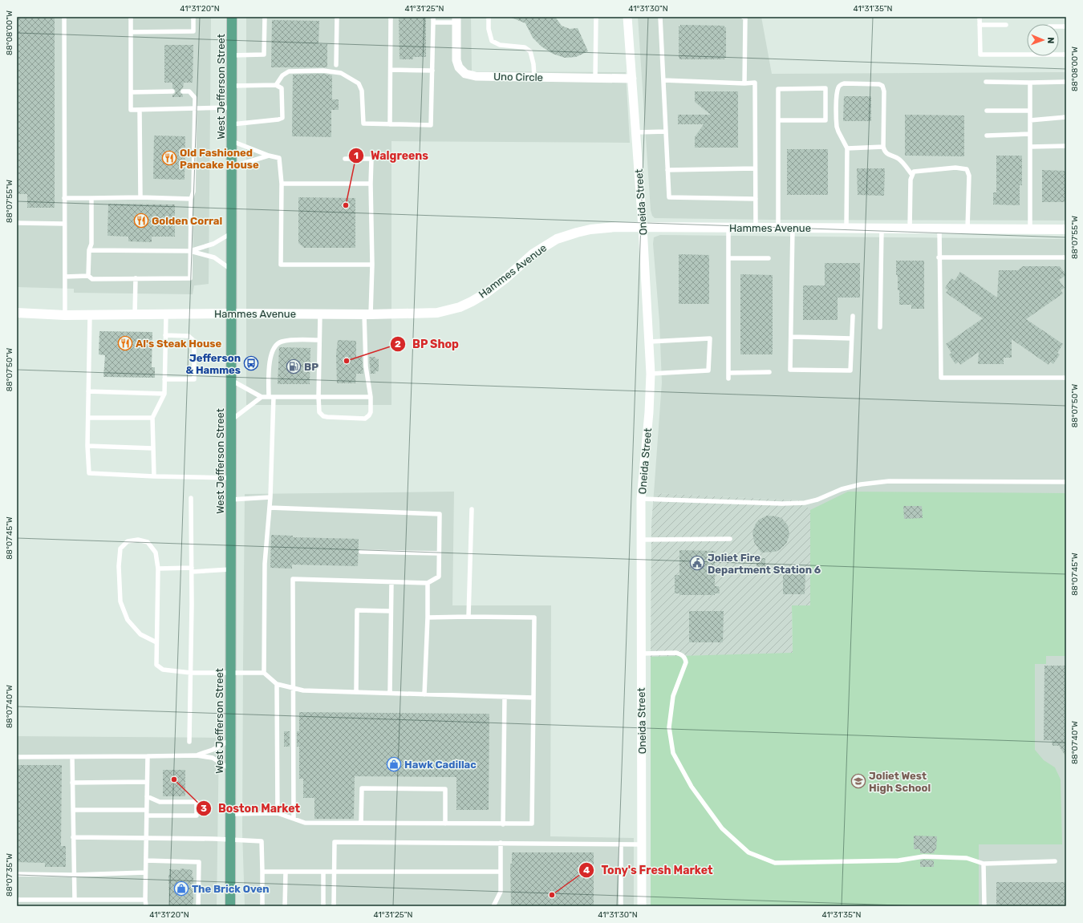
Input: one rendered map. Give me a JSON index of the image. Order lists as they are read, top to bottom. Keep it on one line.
{"streets":{"main road":["West Jefferson Street"],"street":["Uno Circle","Oneida Street","Hammes Avenue"]},"crossings":[["Uno Circle","Oneida Street"],["West Jefferson Street","Hammes Avenue"],["Oneida Street","Hammes Avenue"]],"places":{"restaurant":["Old Fashioned Pancake House","Golden Corral","Al's Steak House"],"other":["Walgreens","BP Shop","Boston Market","Tony's Fresh Market"],"bus stop":["Jefferson & Hammes"],"fuel station":["BP"],"public building":["Joliet Fire Department Station 6"],"shop":["Hawk Cadillac","The Brick Oven"],"school or university":["Joliet West High School"]},"north":"right","coordinates":["41°31'20\"N","41°31'25\"N","41°31'30\"N","41°31'35\"N","88°08'00\"W","88°07'55\"W","88°07'50\"W","88°07'45\"W","88°07'40\"W","88°07'35\"W"]}
